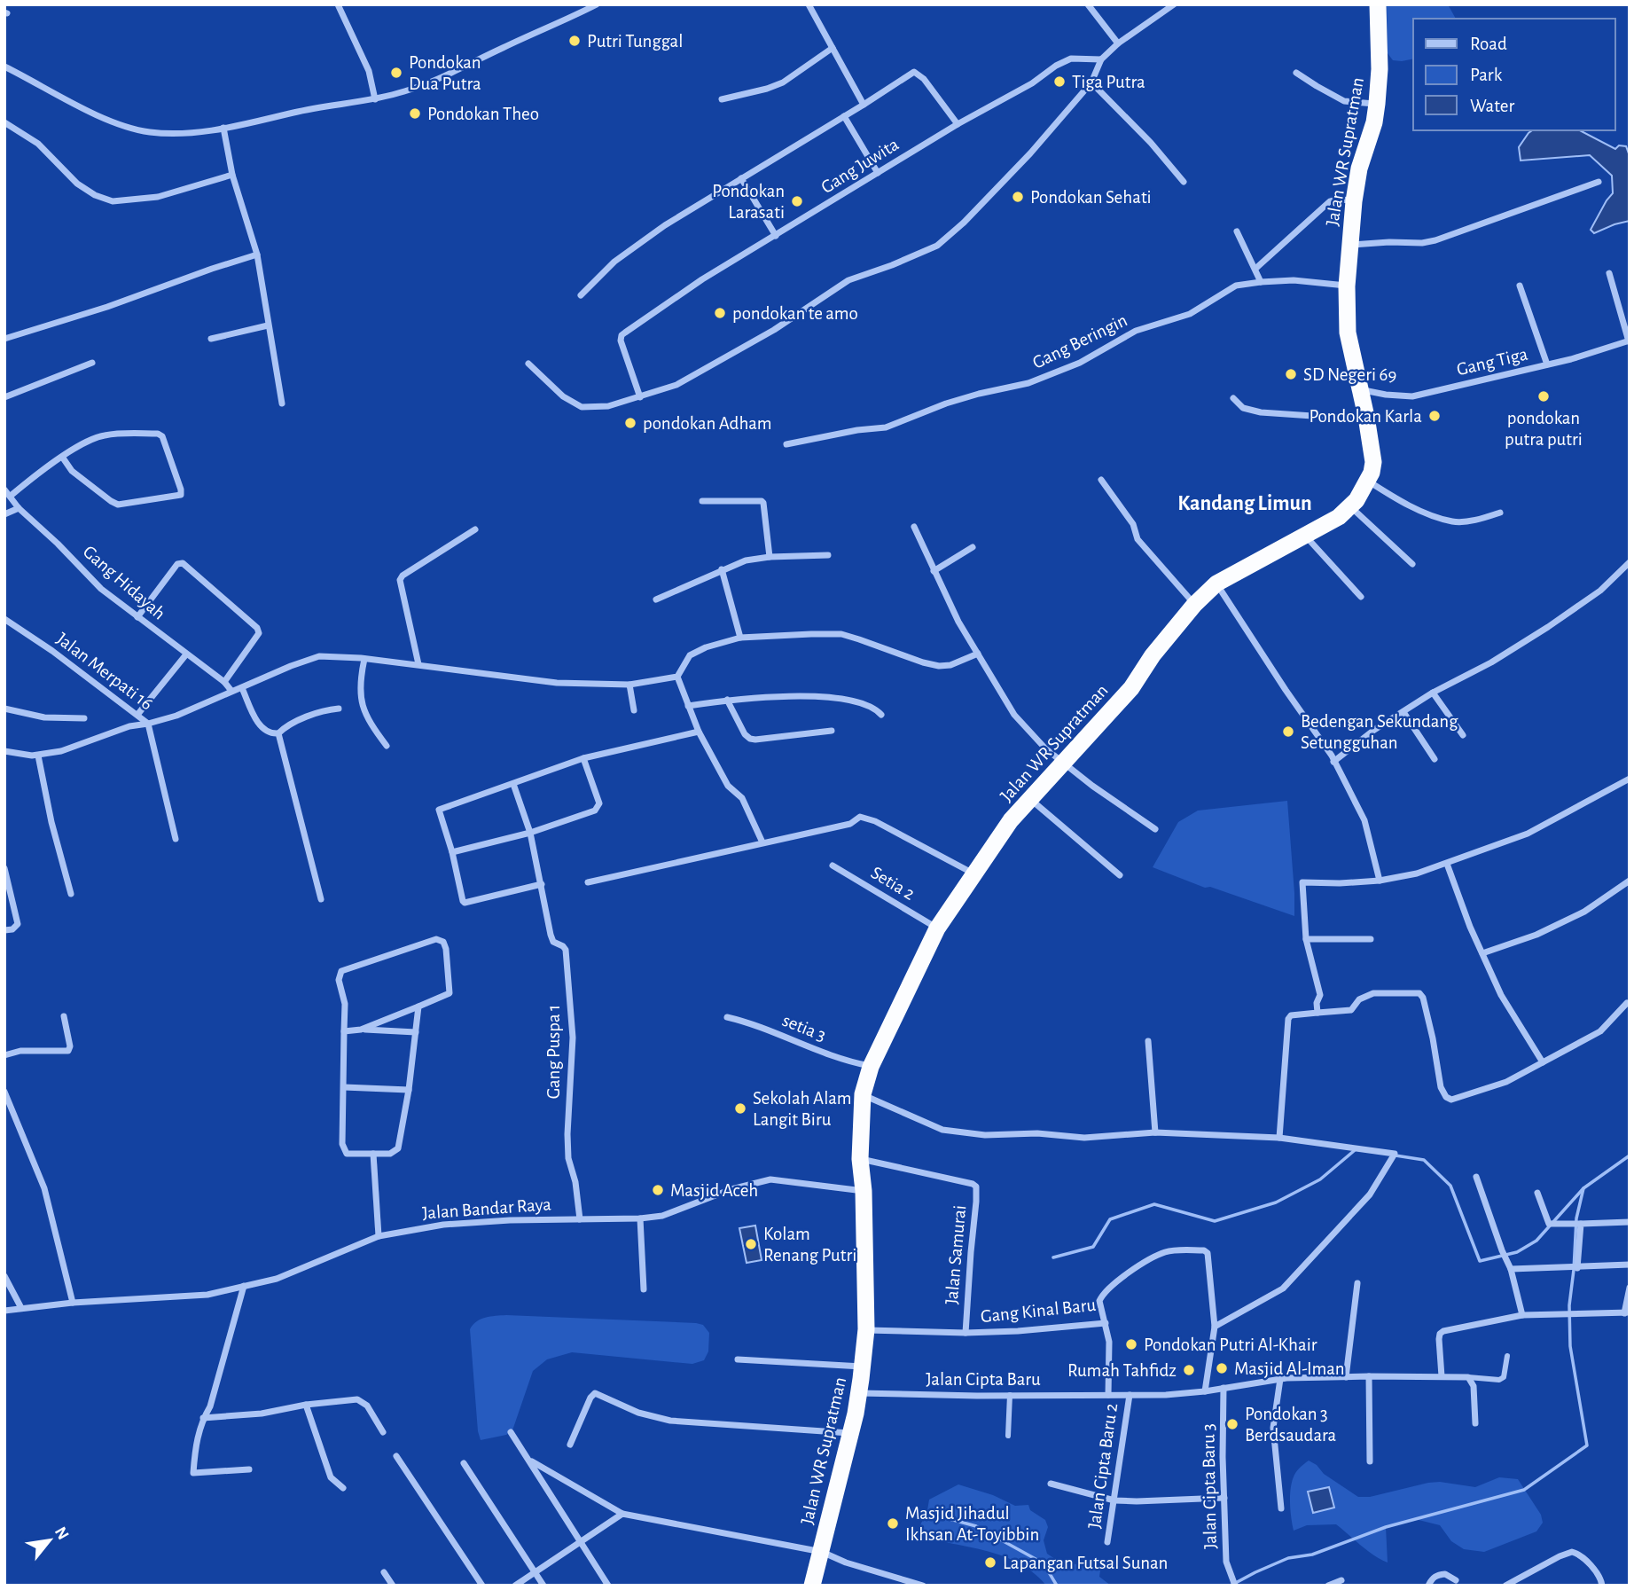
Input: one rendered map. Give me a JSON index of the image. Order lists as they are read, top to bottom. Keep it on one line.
{"streets":{"highway":["Jalan WR Supratman"],"street":["Gang Juwita","Gang Beringin","Gang Tiga","Gang Hidayah","Jalan Merpati 16","Setia 2","setia 3","Gang Puspa 1","Jalan Bandar Raya","Jalan Samurai","Gang Kinal Baru","Jalan Cipta Baru","Jalan Cipta Baru 2","Jalan Cipta Baru 3"]},"crossings":[["Jalan WR Supratman","Gang Beringin"],["Jalan WR Supratman","Gang Tiga"],["Jalan WR Supratman","Setia 2"],["Jalan WR Supratman","setia 3"],["Jalan WR Supratman","Jalan Bandar Raya"],["Jalan WR Supratman","Jalan Samurai"],["Jalan WR Supratman","Gang Kinal Baru"],["Jalan WR Supratman","Jalan Cipta Baru"],["Gang Puspa 1","Jalan Bandar Raya"],["Jalan Samurai","Gang Kinal Baru"],["Jalan Cipta Baru","Jalan Cipta Baru 2"],["Jalan Cipta Baru","Jalan Cipta Baru 3"]],"districts":["Kandang Limun"],"places":["Putri Tunggal","Pondokan Dua Putra","Tiga Putra","Pondokan Theo","Pondokan Sehati","Pondokan Larasati","pondokan te amo","SD Negeri 69","pondokan putra putri","Pondokan Karla","pondokan Adham","Bedengan Sekundang Setungguhan","Sekolah Alam Langit Biru","Masjid Aceh","Kolam Renang Putri","Pondokan Putri Al-Khair","Masjid Al-Iman","Rumah Tahfidz","Pondokan 3 Berdsaudara","Masjid Jihadul Ikhsan At-Toyibbin","Lapangan Futsal Sunan"],"legend":["Road","Park","Water"],"north":"top right"}
